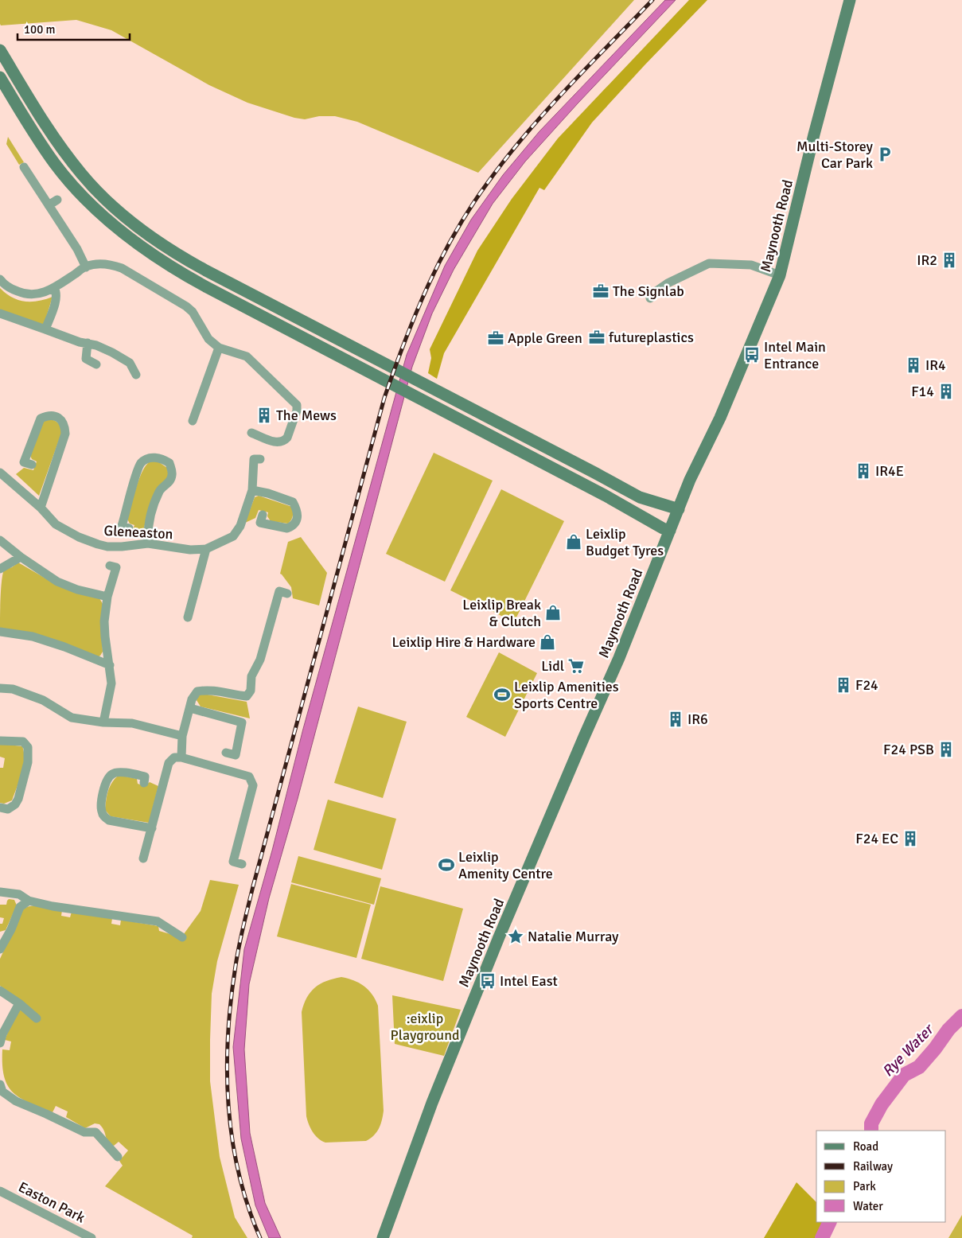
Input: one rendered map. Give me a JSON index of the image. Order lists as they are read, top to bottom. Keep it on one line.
{"streets":{"main road":["Maynooth Road"],"street":["Gleneaston","Easton Park"]},"water":["Rye Water"],"parks":[":eixlip Playground"],"places":{"parking":["Multi-Storey Car Park"],"building":["IR2","IR4","F14","The Mews","IR4E","F24","IR6","F24 PSB","F24 EC"],"office":["The Signlab","futureplastics","Apple Green"],"bus stop":["Intel Main Entrance","Intel East"],"shop":["Leixlip Budget Tyres","Leixlip Break & Clutch","Leixlip Hire & Hardware"],"supermarket":["Lidl"],"sports":["Leixlip Amenities Sports Centre","Leixlip Amenity Centre"],"place":["Natalie Murray"]},"legend":["Road","Railway","Park","Water"],"scale_bar":"100 m"}
